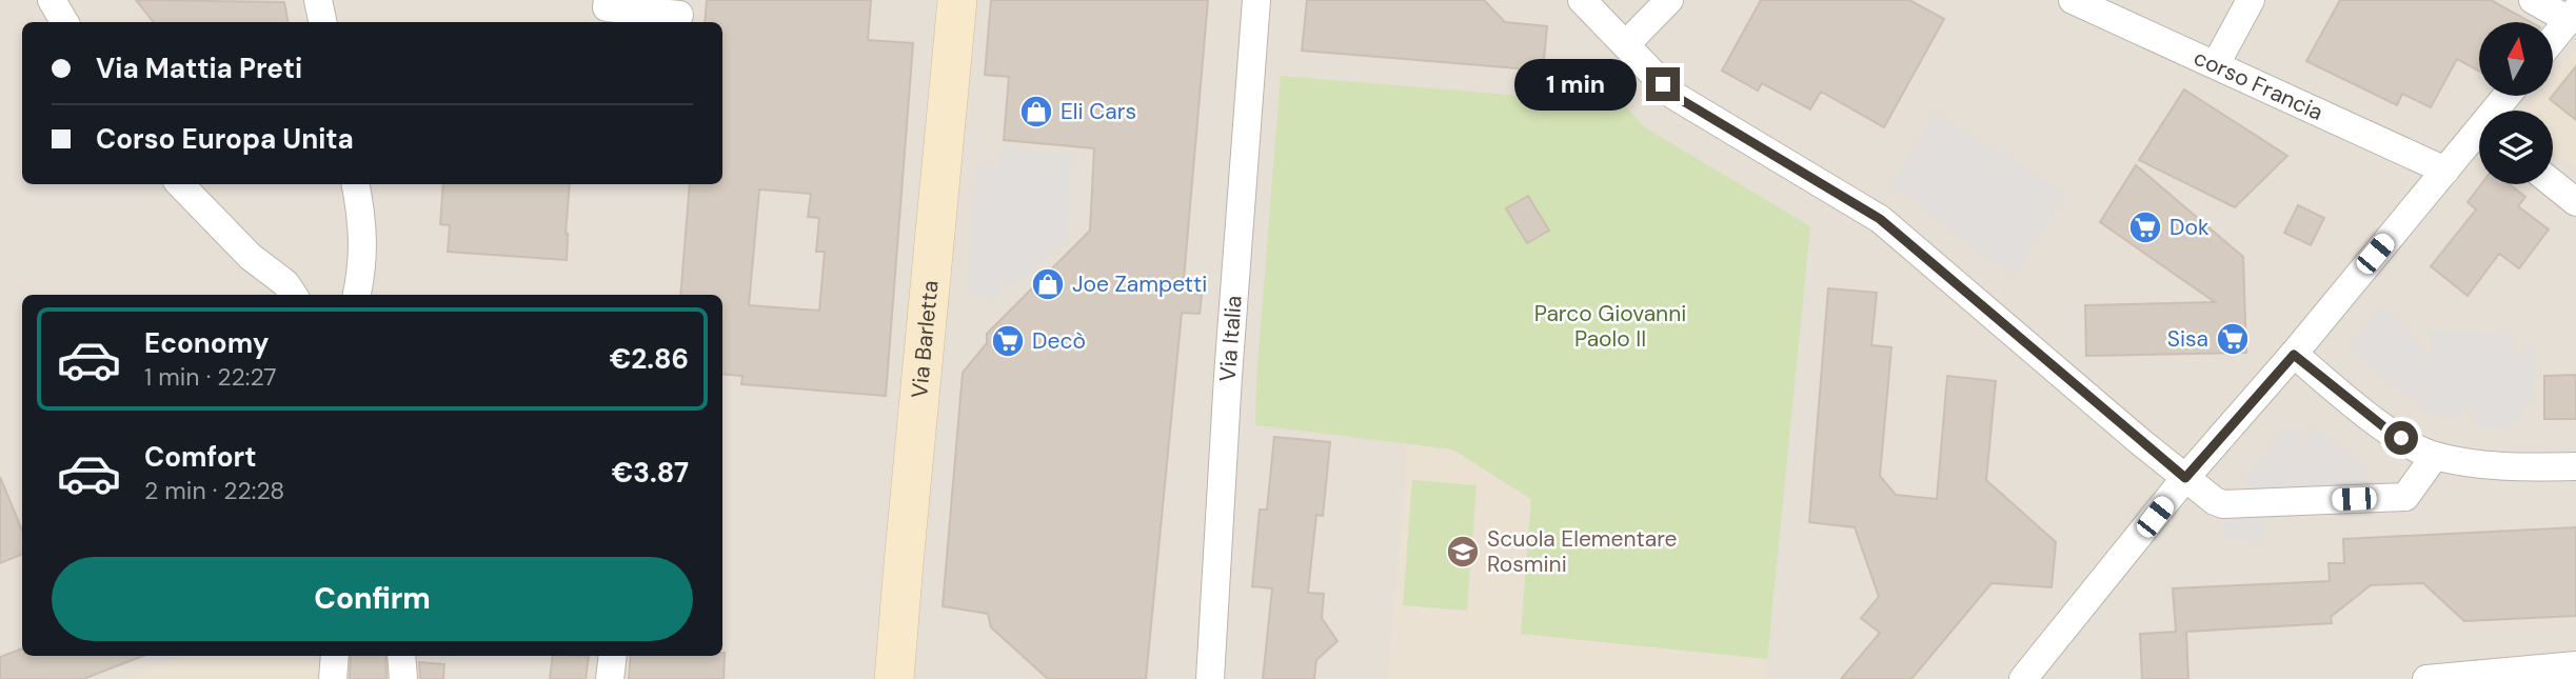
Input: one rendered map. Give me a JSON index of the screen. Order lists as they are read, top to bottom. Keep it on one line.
{"streets":{"main road":["Via Barletta"],"street":["corso Francia","Via Italia"]},"parks":["Parco Giovanni Paolo II"],"places":{"shop":["Eli Cars","Joe Zampetti"],"supermarket":["Dok","Sisa","Decò"],"school or university":["Scuola Elementare Rosmini"]},"north":"top","page":{"banner":["Via Mattia Preti","Corso Europa Unita"],"bubble":"1 min","list":[{"name":"Economy","note":"1 min · 22:27","value":"€2.86"},{"name":"Comfort","note":"2 min · 22:28","value":"€3.87"}],"buttons":"Confirm"}}
